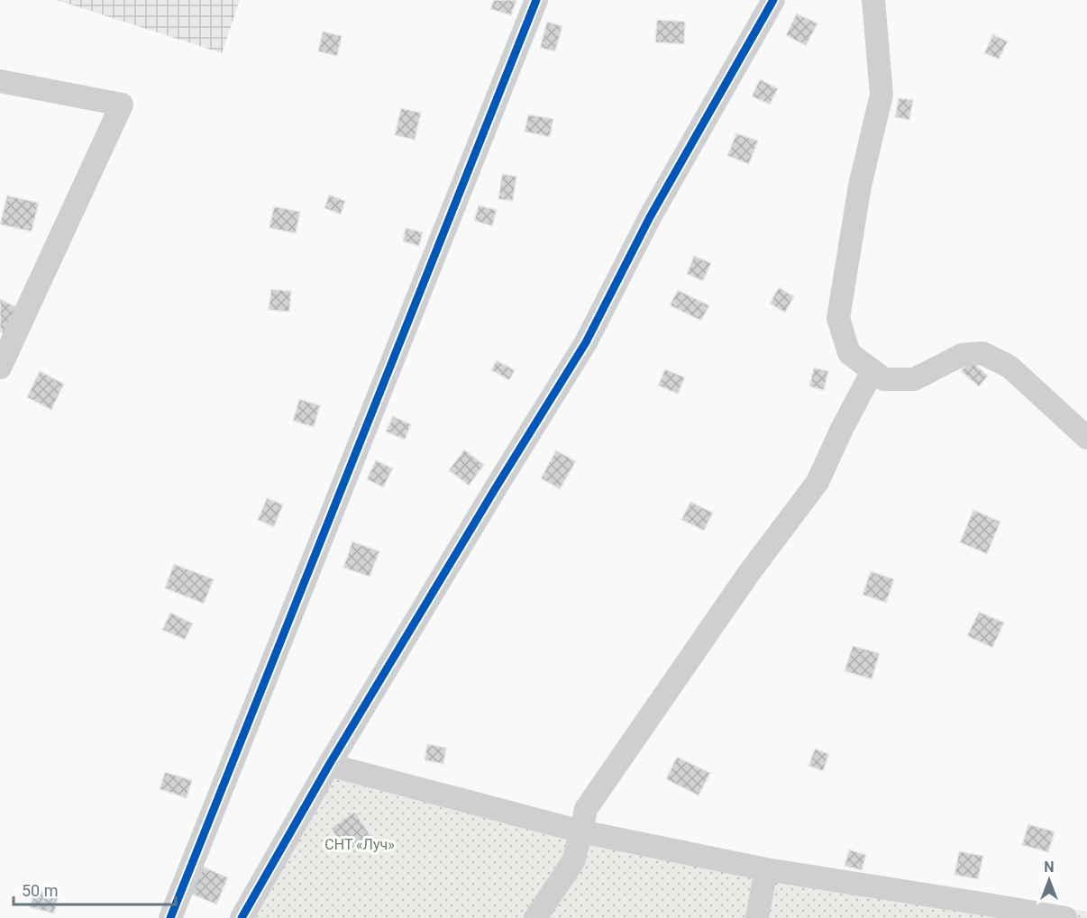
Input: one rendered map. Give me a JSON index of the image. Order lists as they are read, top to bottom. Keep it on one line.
{"parks":["СНТ «Луч»"],"scale_bar":"50 m","north":"top"}
